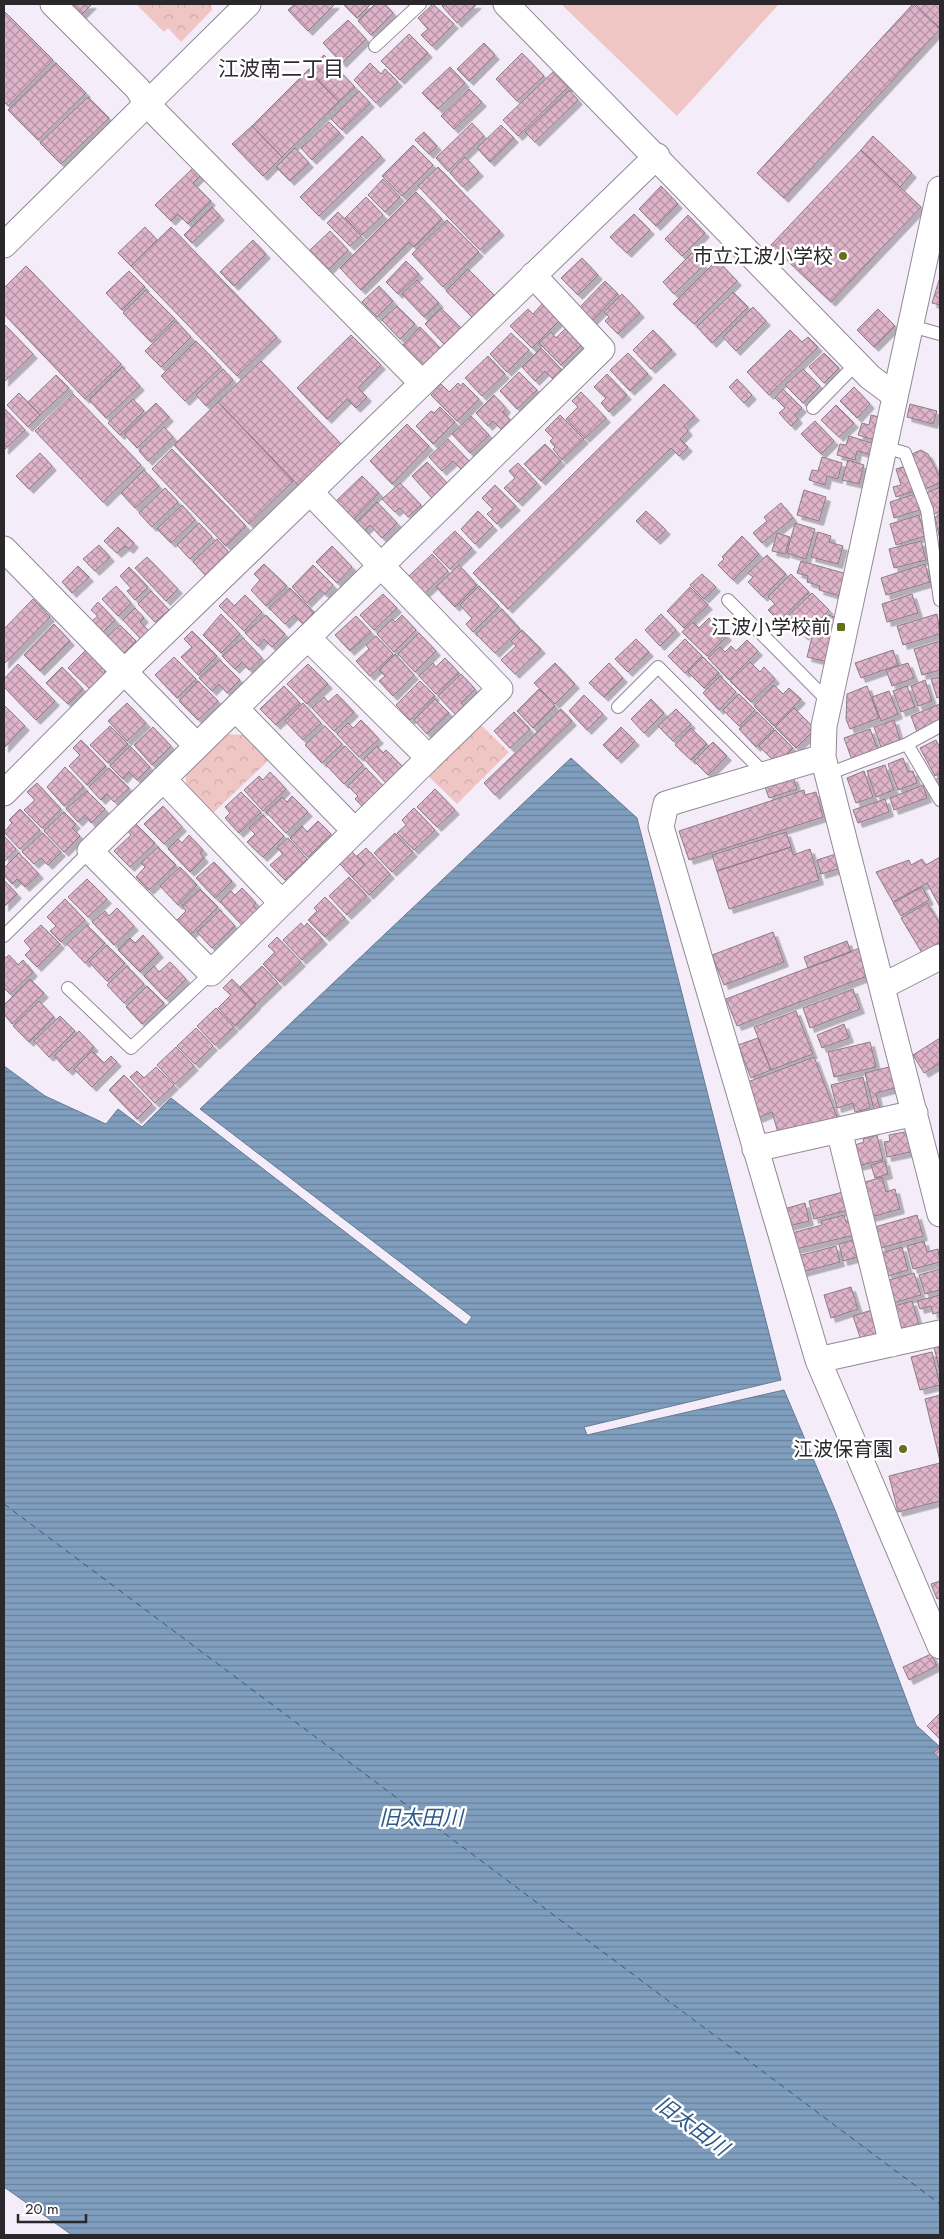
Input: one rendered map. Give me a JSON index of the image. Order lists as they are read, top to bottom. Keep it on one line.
{"districts":["江波南二丁目"],"water":["旧太田川"],"places":{"other":["市立江波小学校","江波保育園"],"transit":["江波小学校前"]},"scale_bar":"20 m"}
